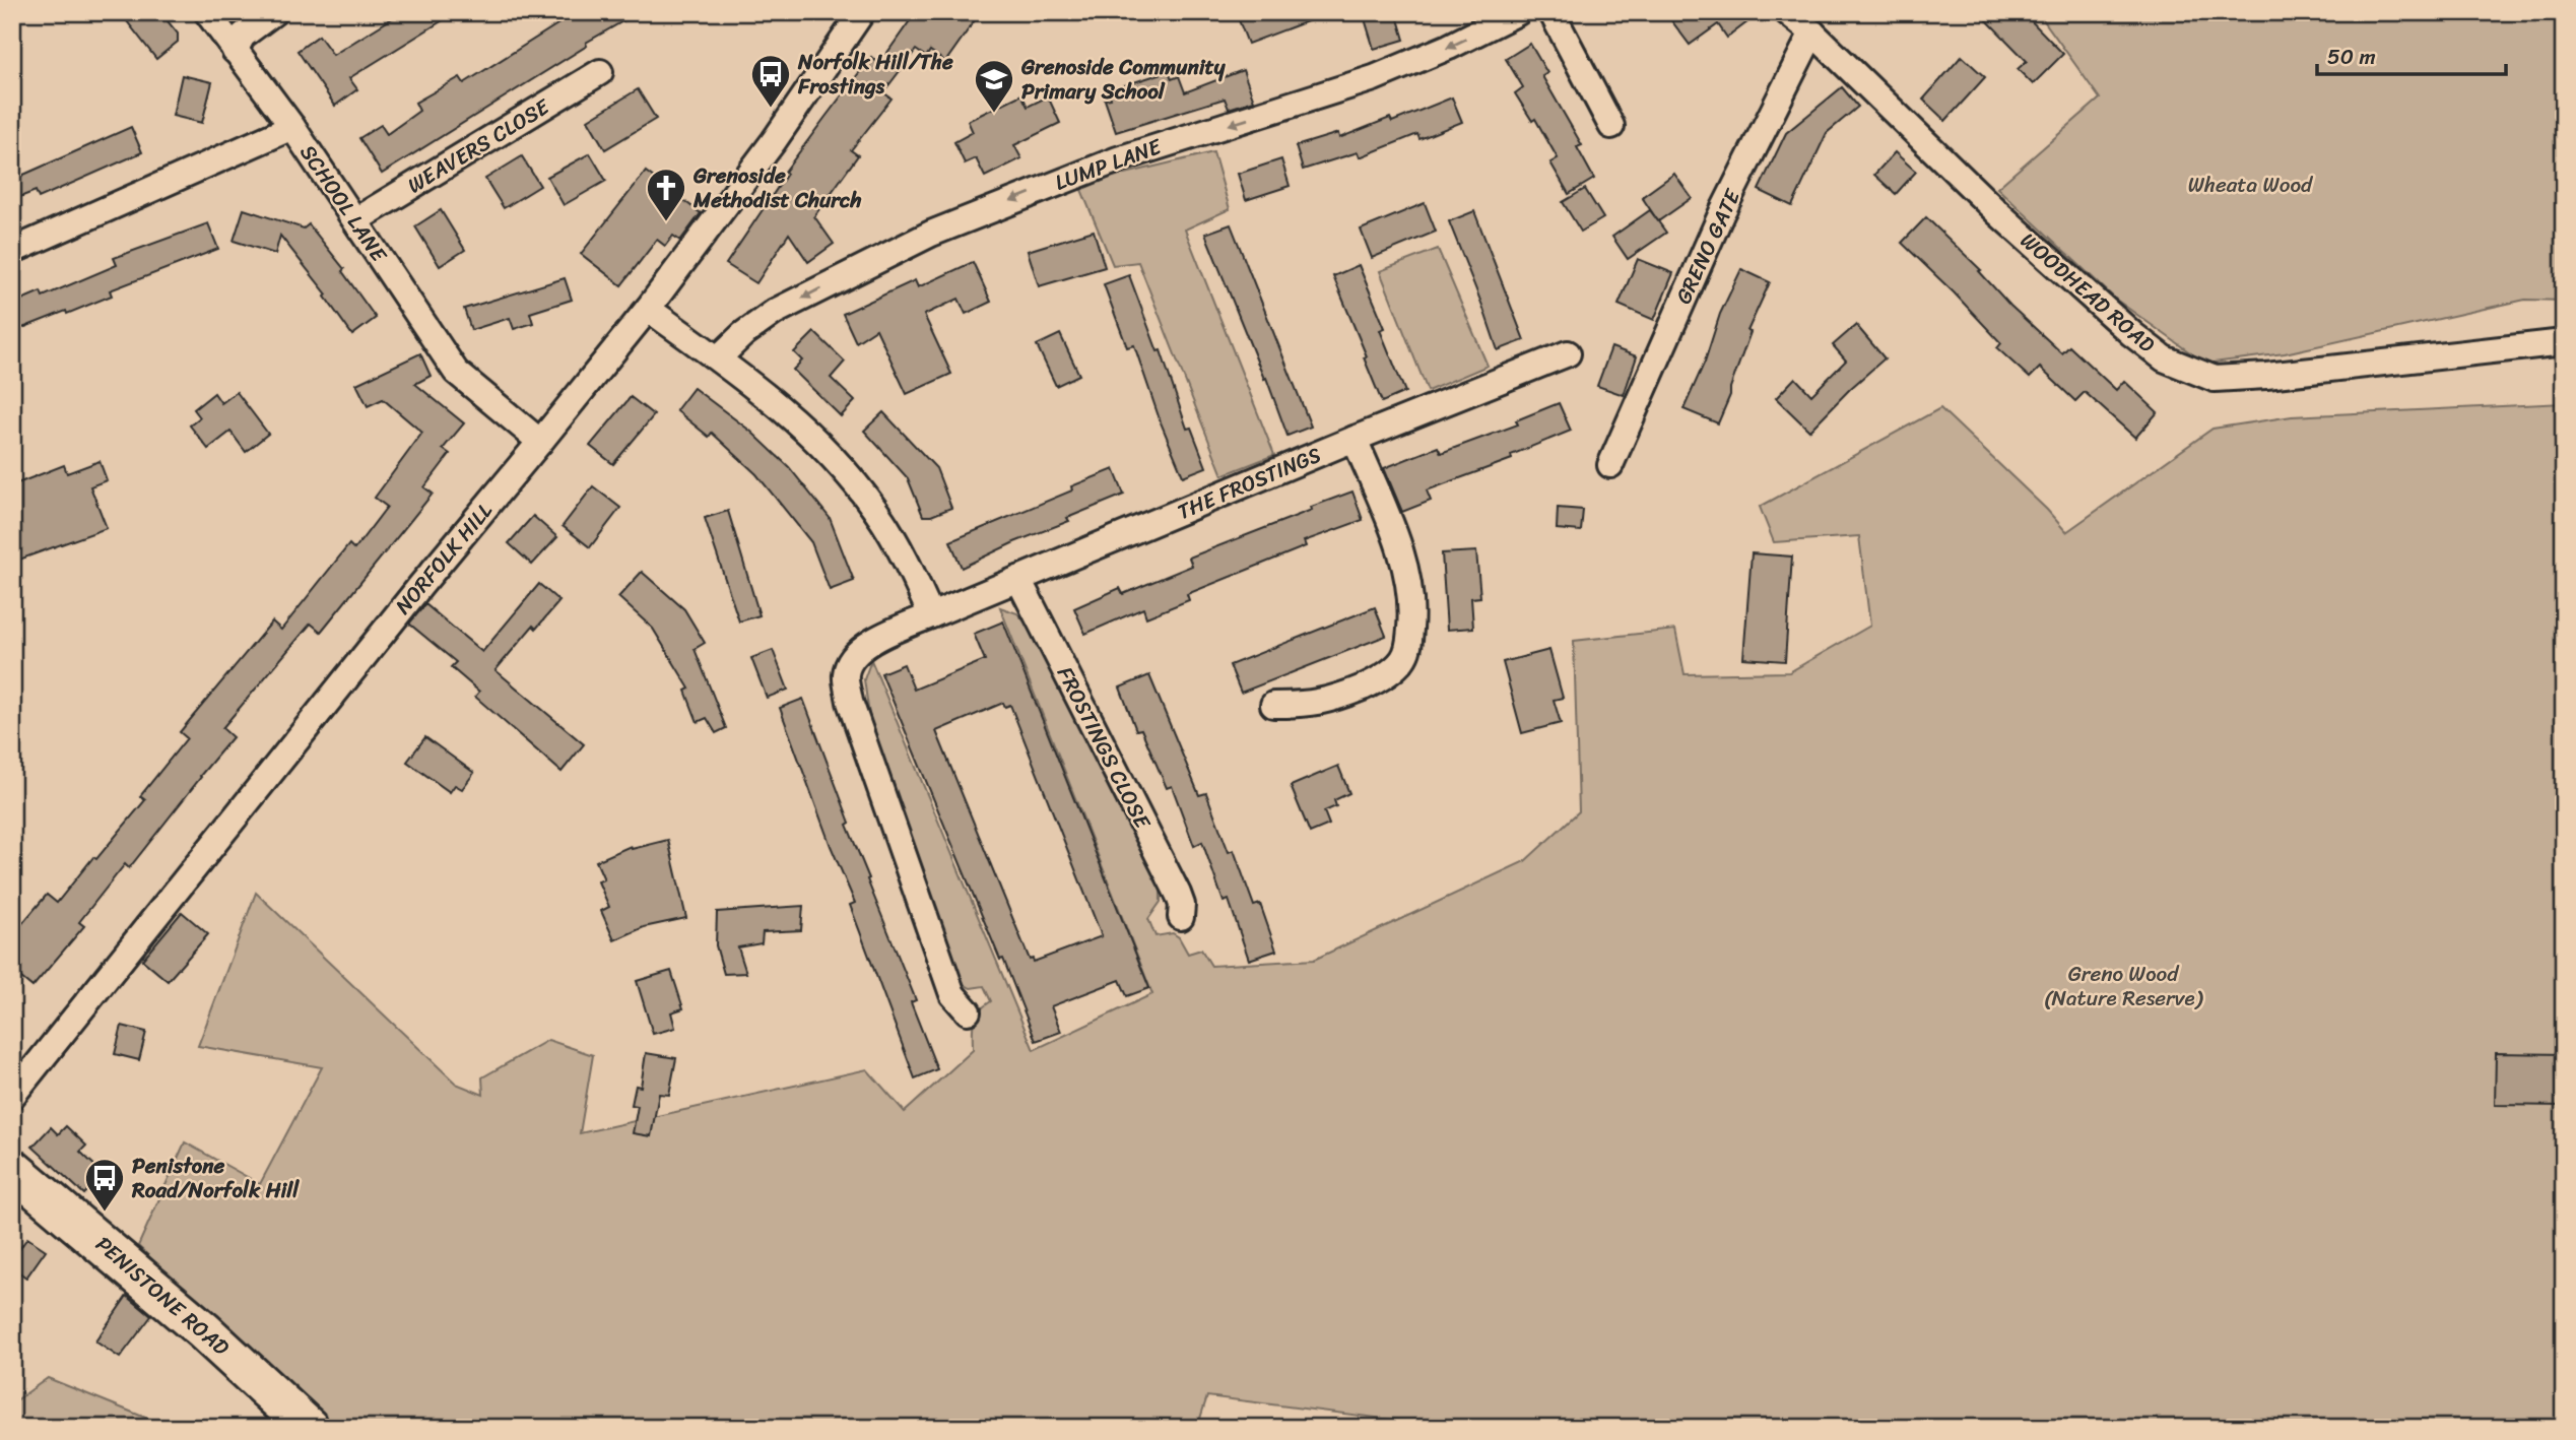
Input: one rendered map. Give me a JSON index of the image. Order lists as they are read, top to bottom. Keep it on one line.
{"streets":{"highway":["PENISTONE ROAD"],"street":["WEAVERS CLOSE","LUMP LANE","SCHOOL LANE","GRENO GATE","WOODHEAD ROAD","THE FROSTINGS","NORFOLK HILL","FROSTINGS CLOSE"]},"crossings":[["WEAVERS CLOSE","SCHOOL LANE"],["SCHOOL LANE","NORFOLK HILL"],["GRENO GATE","WOODHEAD ROAD"],["THE FROSTINGS","FROSTINGS CLOSE"]],"one_way":["LUMP LANE"],"parks":["Wheata Wood","Greno Wood (Nature Reserve)"],"places":{"bus stop":["Norfolk Hill/The Frostings","Penistone Road/Norfolk Hill"],"school or university":["Grenoside Community Primary School"],"church":["Grenoside Methodist Church"]},"scale_bar":"50 m"}
